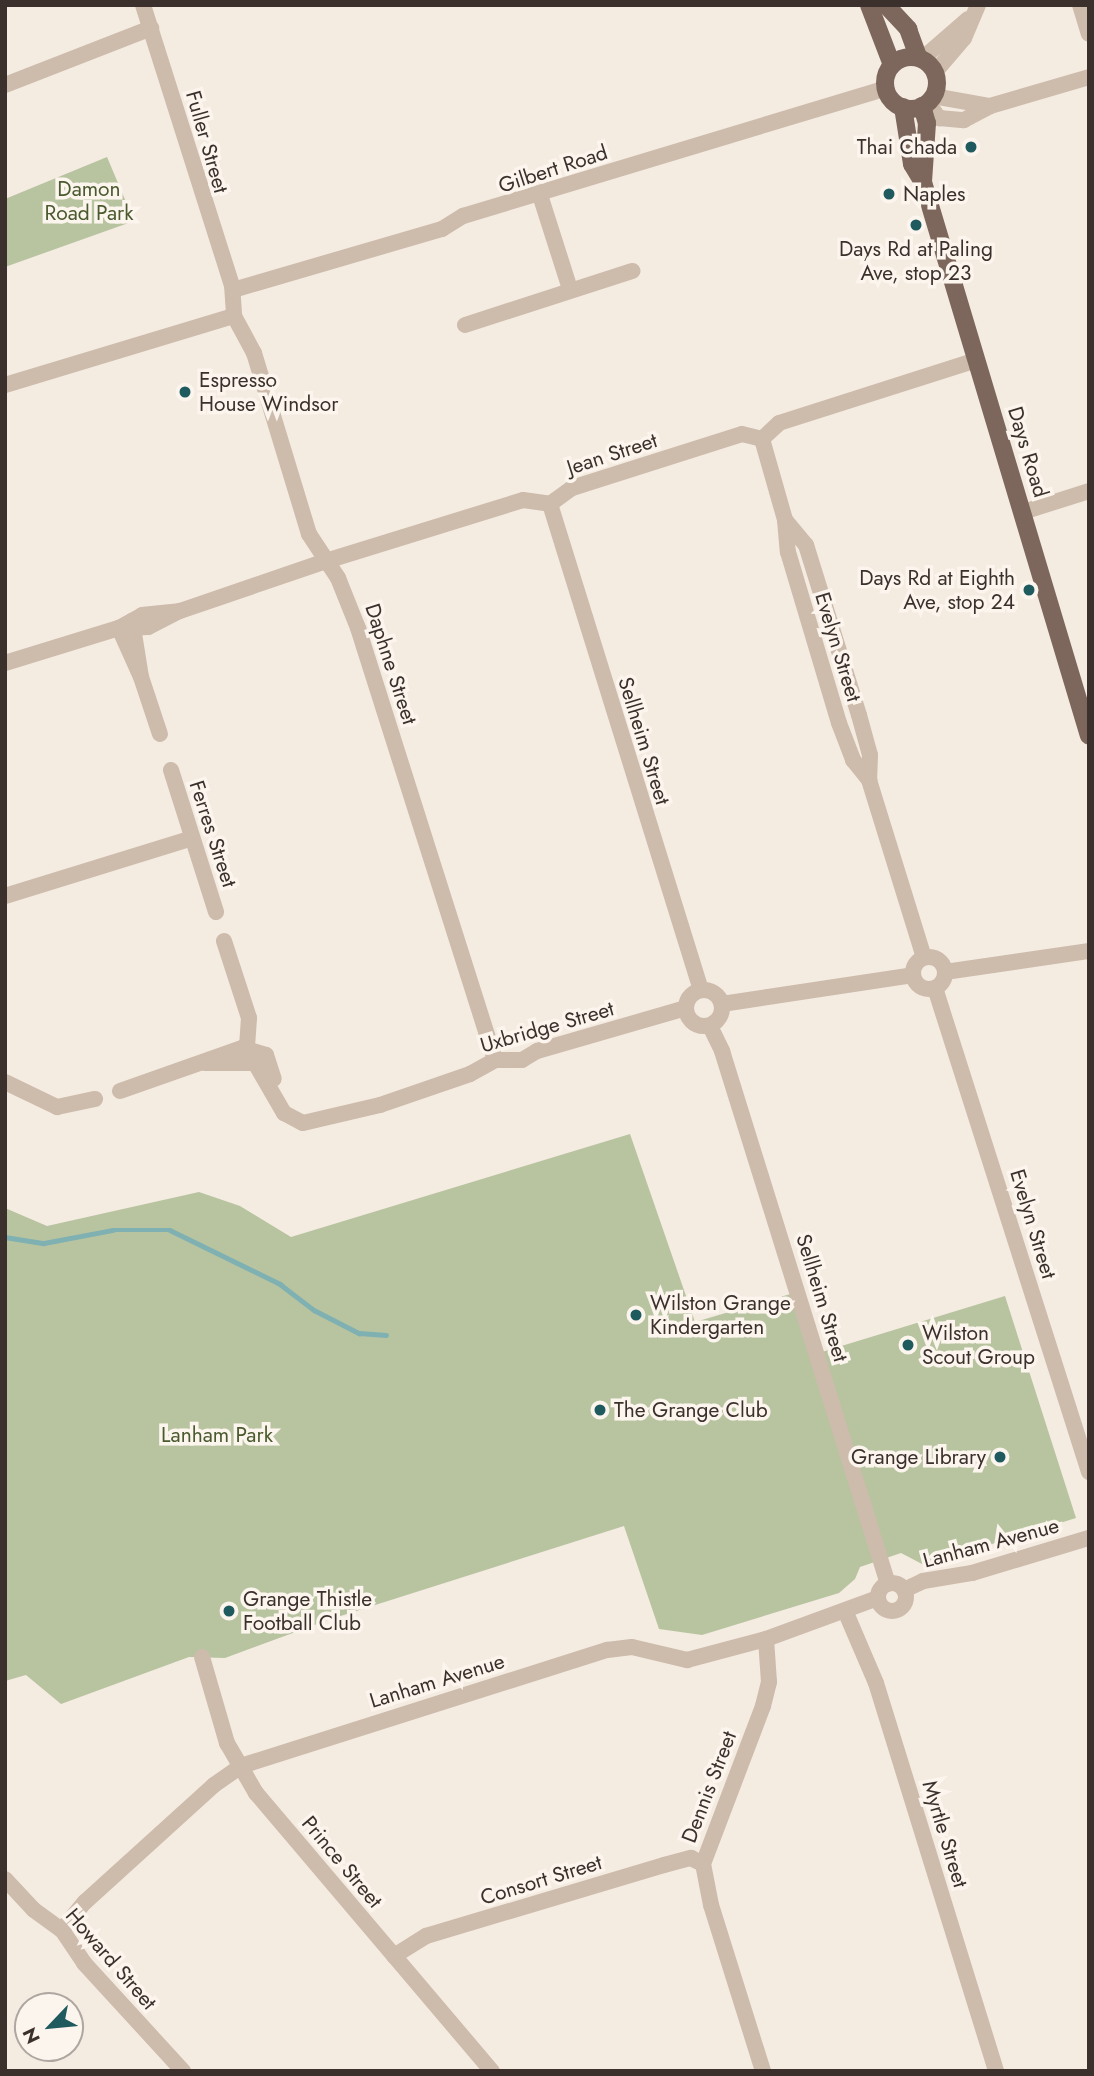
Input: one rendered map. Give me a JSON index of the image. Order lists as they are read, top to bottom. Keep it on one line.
{"streets":{"main road":["Days Road"],"street":["Fuller Street","Gilbert Road","Jean Street","Evelyn Street","Daphne Street","Sellheim Street","Ferres Street","Uxbridge Street","Lanham Avenue","Dennis Street","Myrtle Street","Prince Street","Consort Street","Howard Street"]},"crossings":[["Fuller Street","Gilbert Road"],["Fuller Street","Daphne Street"],["Gilbert Road","Days Road"],["Gilbert Road","Daphne Street"],["Jean Street","Evelyn Street"],["Jean Street","Sellheim Street"],["Daphne Street","Uxbridge Street"],["Sellheim Street","Uxbridge Street"],["Sellheim Street","Lanham Avenue"],["Lanham Avenue","Dennis Street"],["Lanham Avenue","Myrtle Street"],["Lanham Avenue","Prince Street"],["Lanham Avenue","Howard Street"],["Dennis Street","Consort Street"],["Prince Street","Consort Street"]],"parks":["Damon Road Park","Lanham Park"],"places":["Thai Chada","Naples","Days Rd at Paling Ave, stop 23","Espresso House Windsor","Days Rd at Eighth Ave, stop 24","Wilston Grange Kindergarten","Wilston Scout Group","The Grange Club","Grange Library","Grange Thistle Football Club"],"north":"bottom left"}
